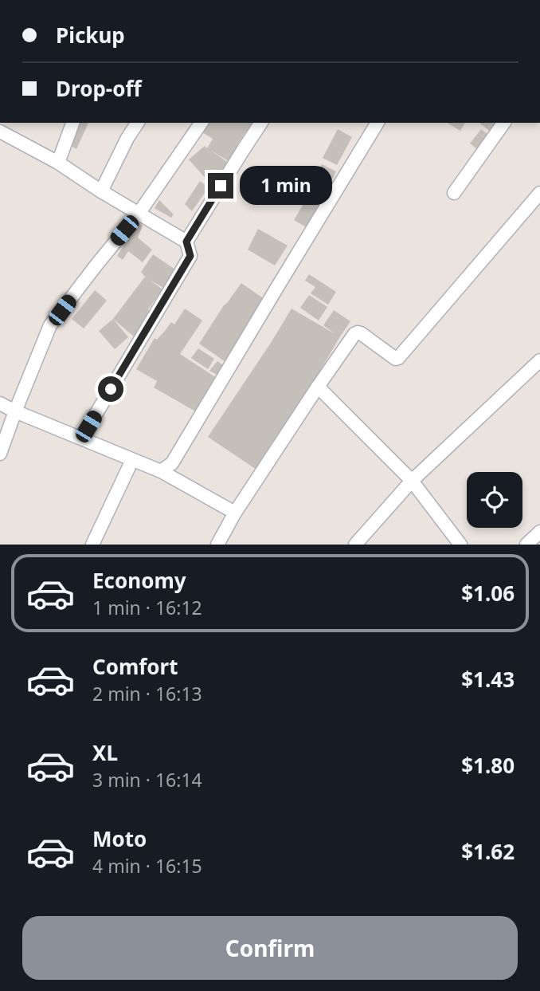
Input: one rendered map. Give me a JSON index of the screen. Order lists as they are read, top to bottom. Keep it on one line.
{"page":{"banner":["Pickup","Drop-off"],"bubble":"1 min","list":[{"name":"Economy","note":"1 min · 16:12","value":"$1.06"},{"name":"Comfort","note":"2 min · 16:13","value":"$1.43"},{"name":"XL","note":"3 min · 16:14","value":"$1.80"},{"name":"Moto","note":"4 min · 16:15","value":"$1.62"}],"buttons":"Confirm"}}
